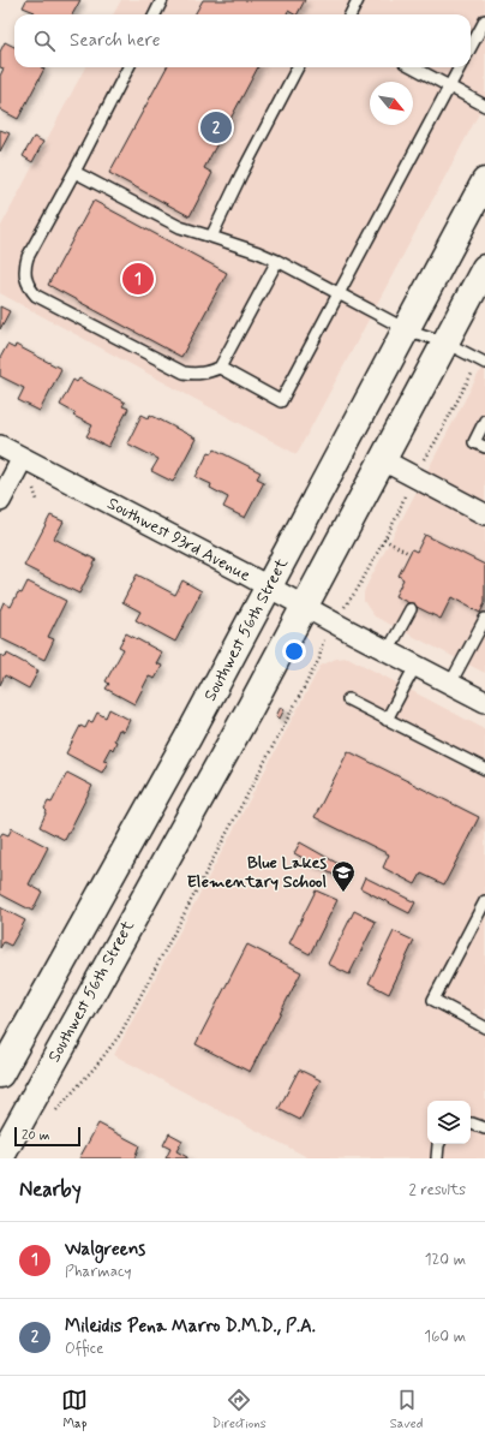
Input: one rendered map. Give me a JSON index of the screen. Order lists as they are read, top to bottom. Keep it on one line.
{"streets":{"main road":["Southwest 56th Street"],"street":["Southwest 93rd Avenue"]},"crossings":[["Southwest 93rd Avenue","Southwest 56th Street"]],"places":{"school or university":["Blue Lakes Elementary School"]},"scale_bar":"20 m","north":"bottom right","page":{"search":"Search here","pins":["2","1"],"scale":"20 m","heading":["Nearby","2 results"],"list":[{"mark":"1","name":"Walgreens","note":"Pharmacy","value":"120 m"},{"mark":"2","name":"Mileidis Pena Marro D.M.D., P.A.","note":"Office","value":"160 m"}],"nav":["Map","Directions","Saved"]}}
